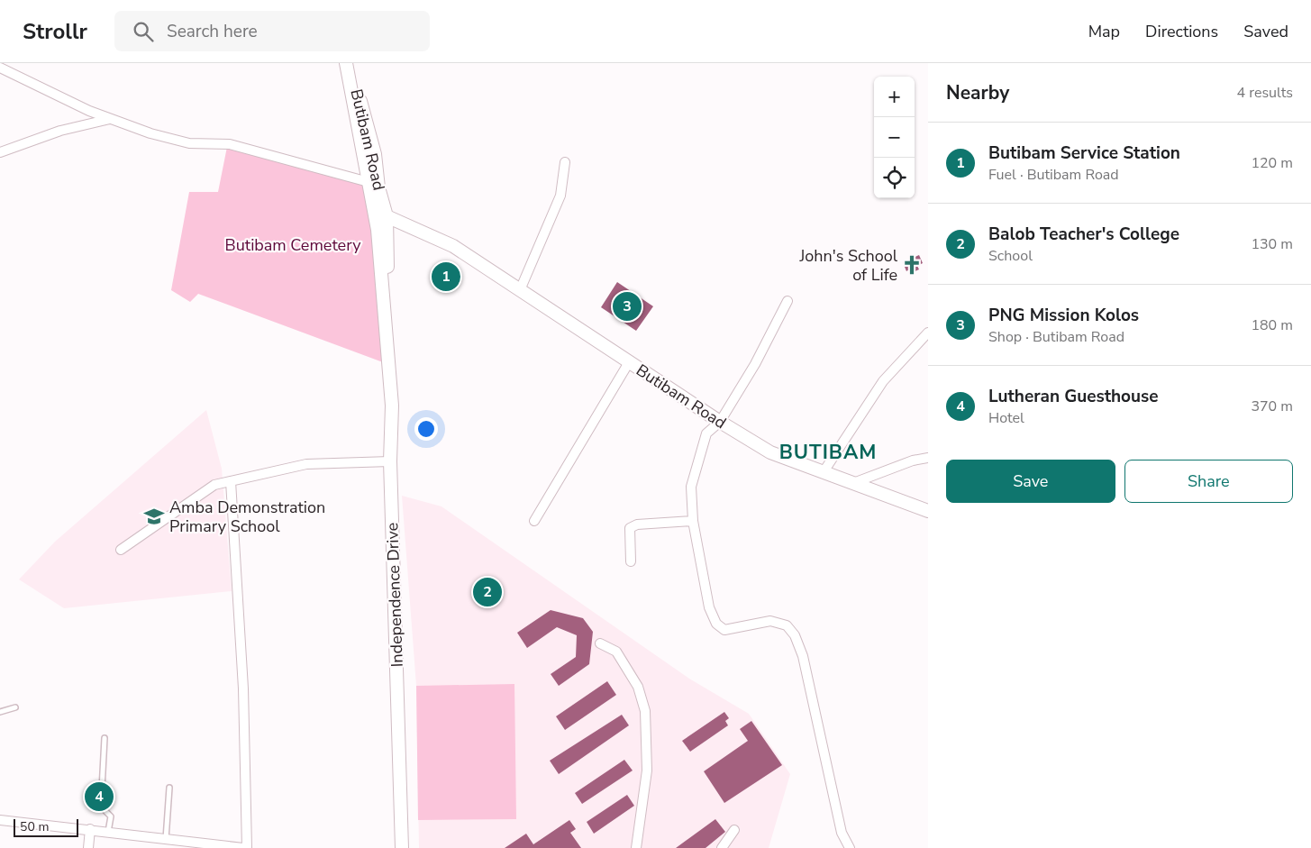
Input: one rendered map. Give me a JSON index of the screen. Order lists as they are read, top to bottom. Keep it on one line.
{"streets":{"main road":["Butibam Road","Independence Drive"]},"crossings":[["Butibam Road","Independence Drive"]],"districts":["BUTIBAM"],"parks":["Butibam Cemetery"],"places":{"church":["John's School of Life"],"school or university":["Amba Demonstration Primary School"]},"scale_bar":"50 m","page":{"header":"Strollr","search":"Search here","nav":["Map","Directions","Saved"],"heading":["Nearby","4 results"],"map_buttons":["+","−"],"list":[{"mark":"1","name":"Butibam Service Station","note":"Fuel · Butibam Road","value":"120 m"},{"mark":"2","name":"Balob Teacher's College","note":"School","value":"130 m"},{"mark":"3","name":"PNG Mission Kolos","note":"Shop · Butibam Road","value":"180 m"},{"mark":"4","name":"Lutheran Guesthouse","note":"Hotel","value":"370 m"}],"pins":["1","3","2","4"],"buttons":["Save","Share"],"scale":"50 m"}}
